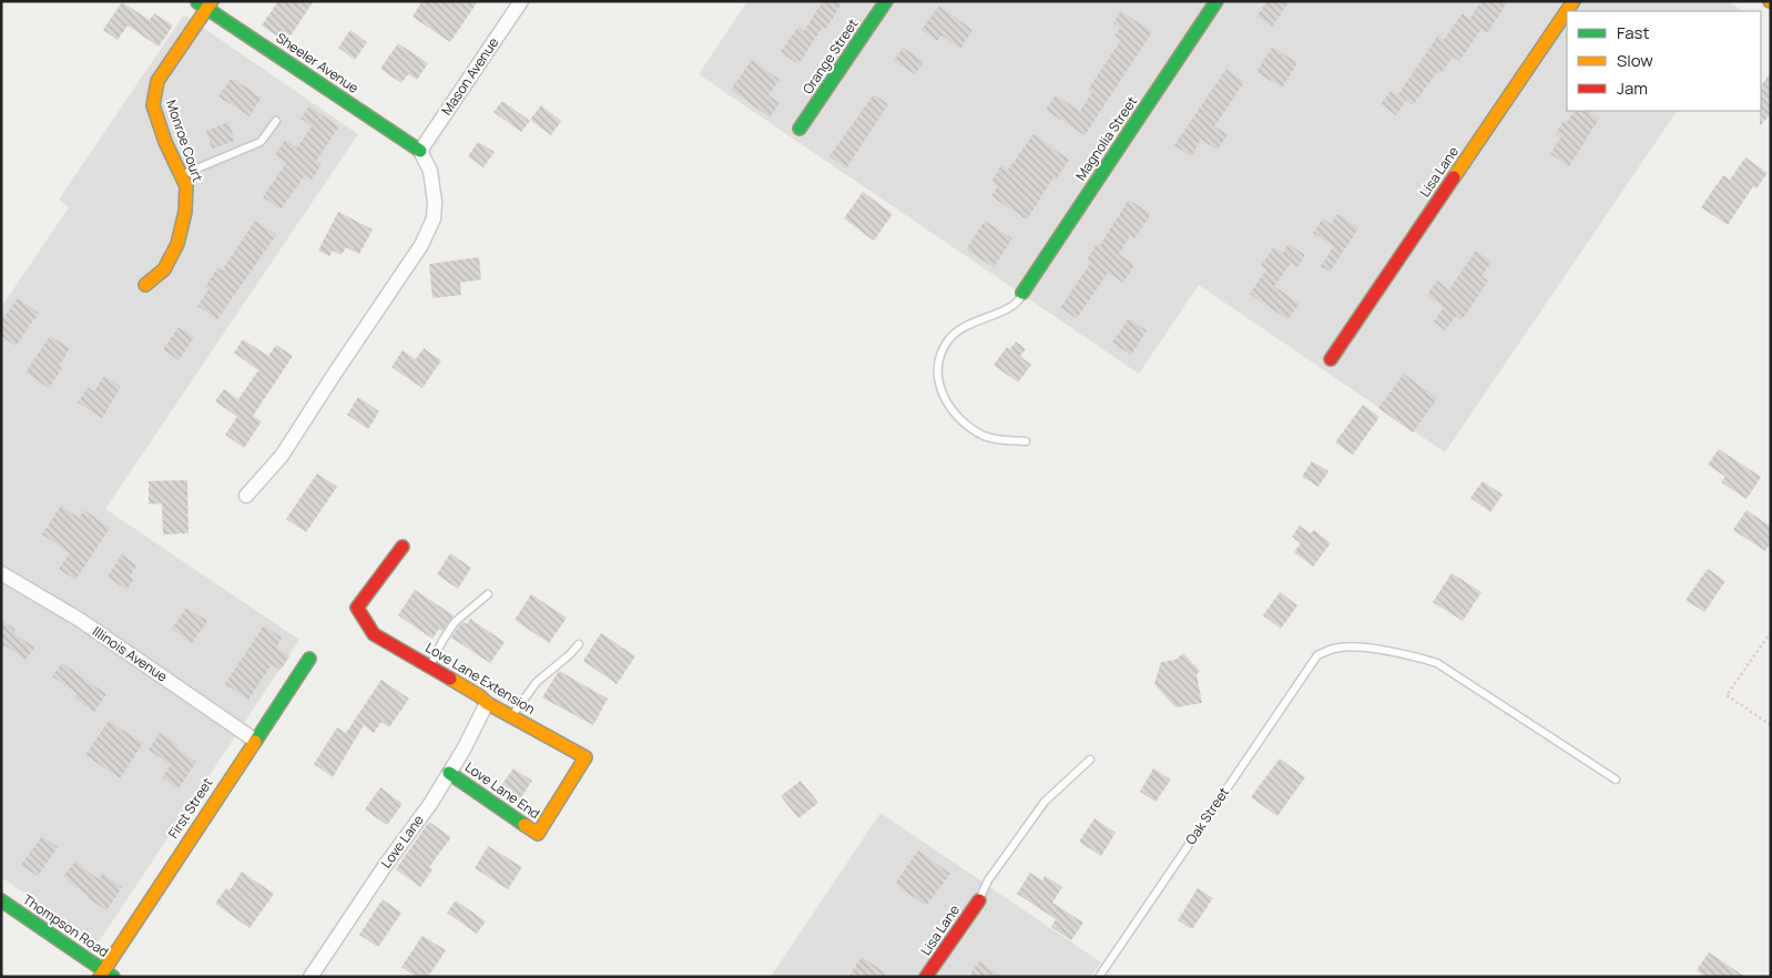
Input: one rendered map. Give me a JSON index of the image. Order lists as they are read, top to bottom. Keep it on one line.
{"streets":{"street":["Orange Street","Sheeler Avenue","Mason Avenue","Magnolia Street","Monroe Court","Lisa Lane","Illinois Avenue","Love Lane Extension","Love Lane End","First Street","Love Lane","Thompson Road"],"lane":["Oak Street"]},"crossings":[["Sheeler Avenue","Mason Avenue"],["Sheeler Avenue","Monroe Court"],["Illinois Avenue","First Street"],["Love Lane Extension","Love Lane End"],["Love Lane Extension","Love Lane"],["Love Lane End","Love Lane"],["First Street","Thompson Road"]],"legend":["Fast","Slow","Jam"]}
